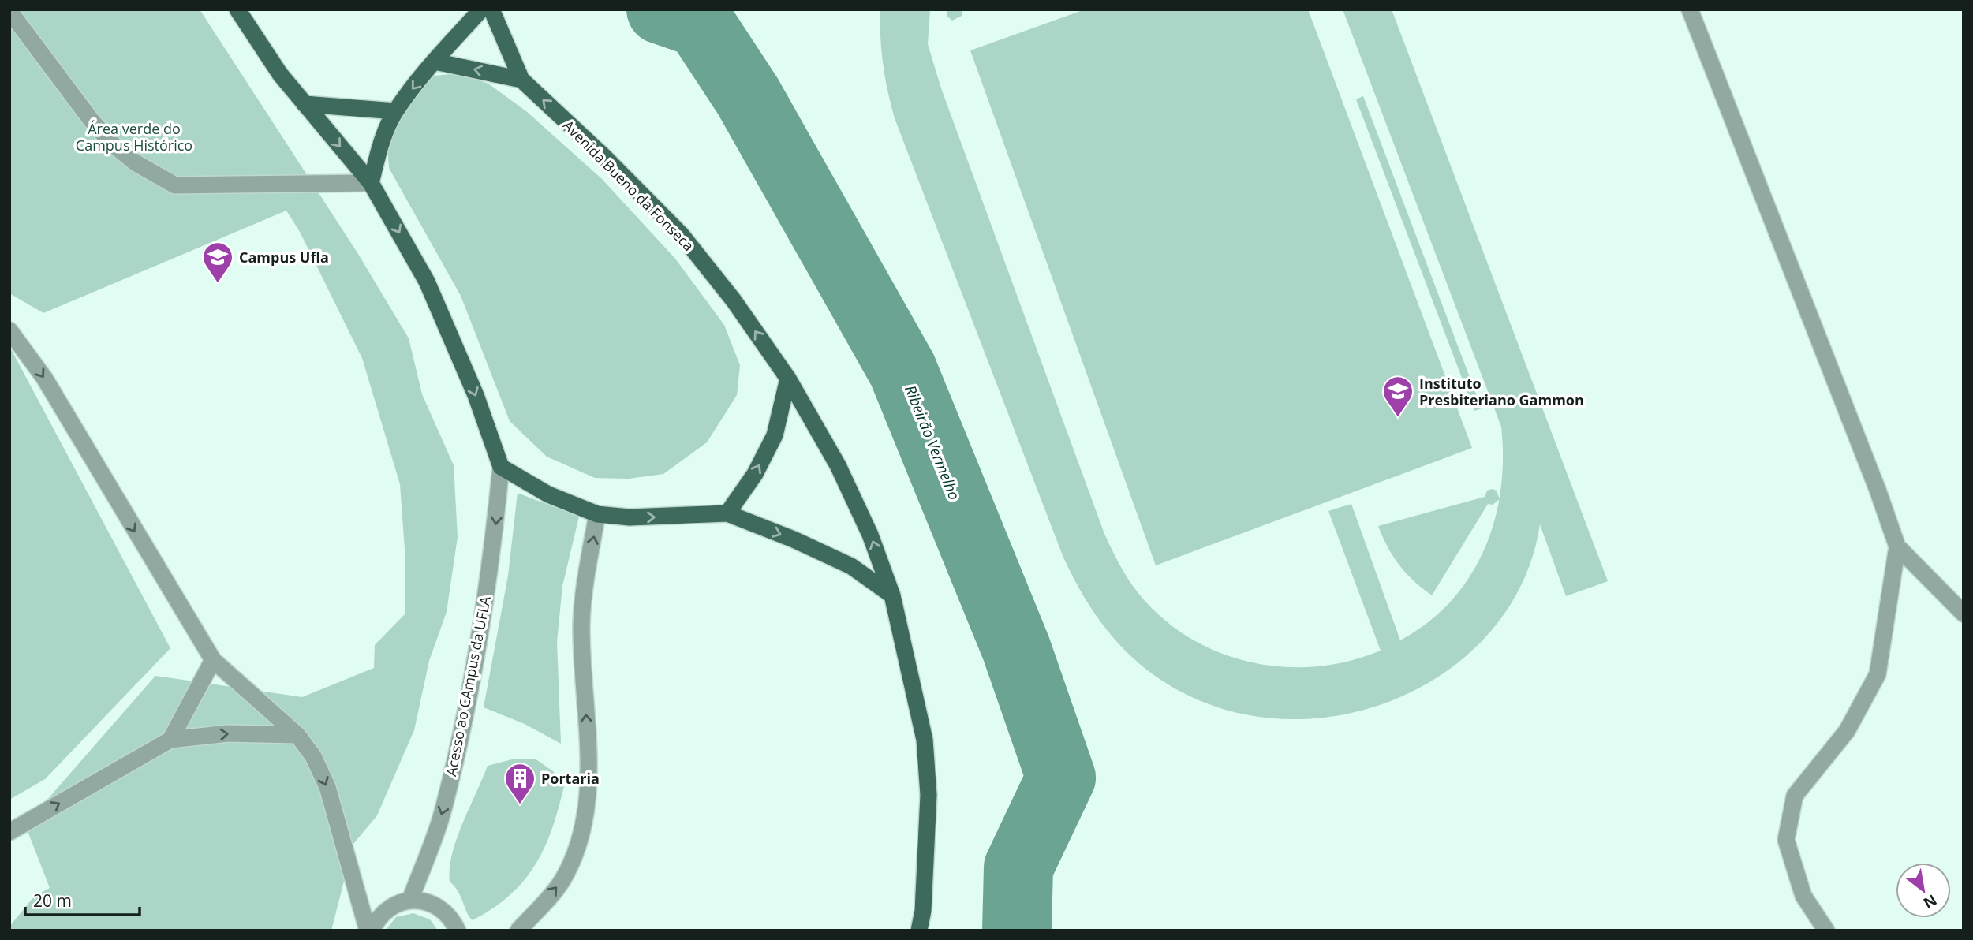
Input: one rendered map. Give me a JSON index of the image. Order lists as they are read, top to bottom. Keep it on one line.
{"streets":{"main road":["Avenida Bueno da Fonseca"],"street":["Acesso ao CAmpus da UFLA"]},"one_way":["Avenida Bueno da Fonseca"],"water":["Ribeirão Vermelho"],"parks":["Área verde do Campus Histórico"],"places":{"school or university":["Campus Ufla","Instituto Presbiteriano Gammon"],"building":["Portaria"]},"scale_bar":"20 m","north":"bottom right"}
